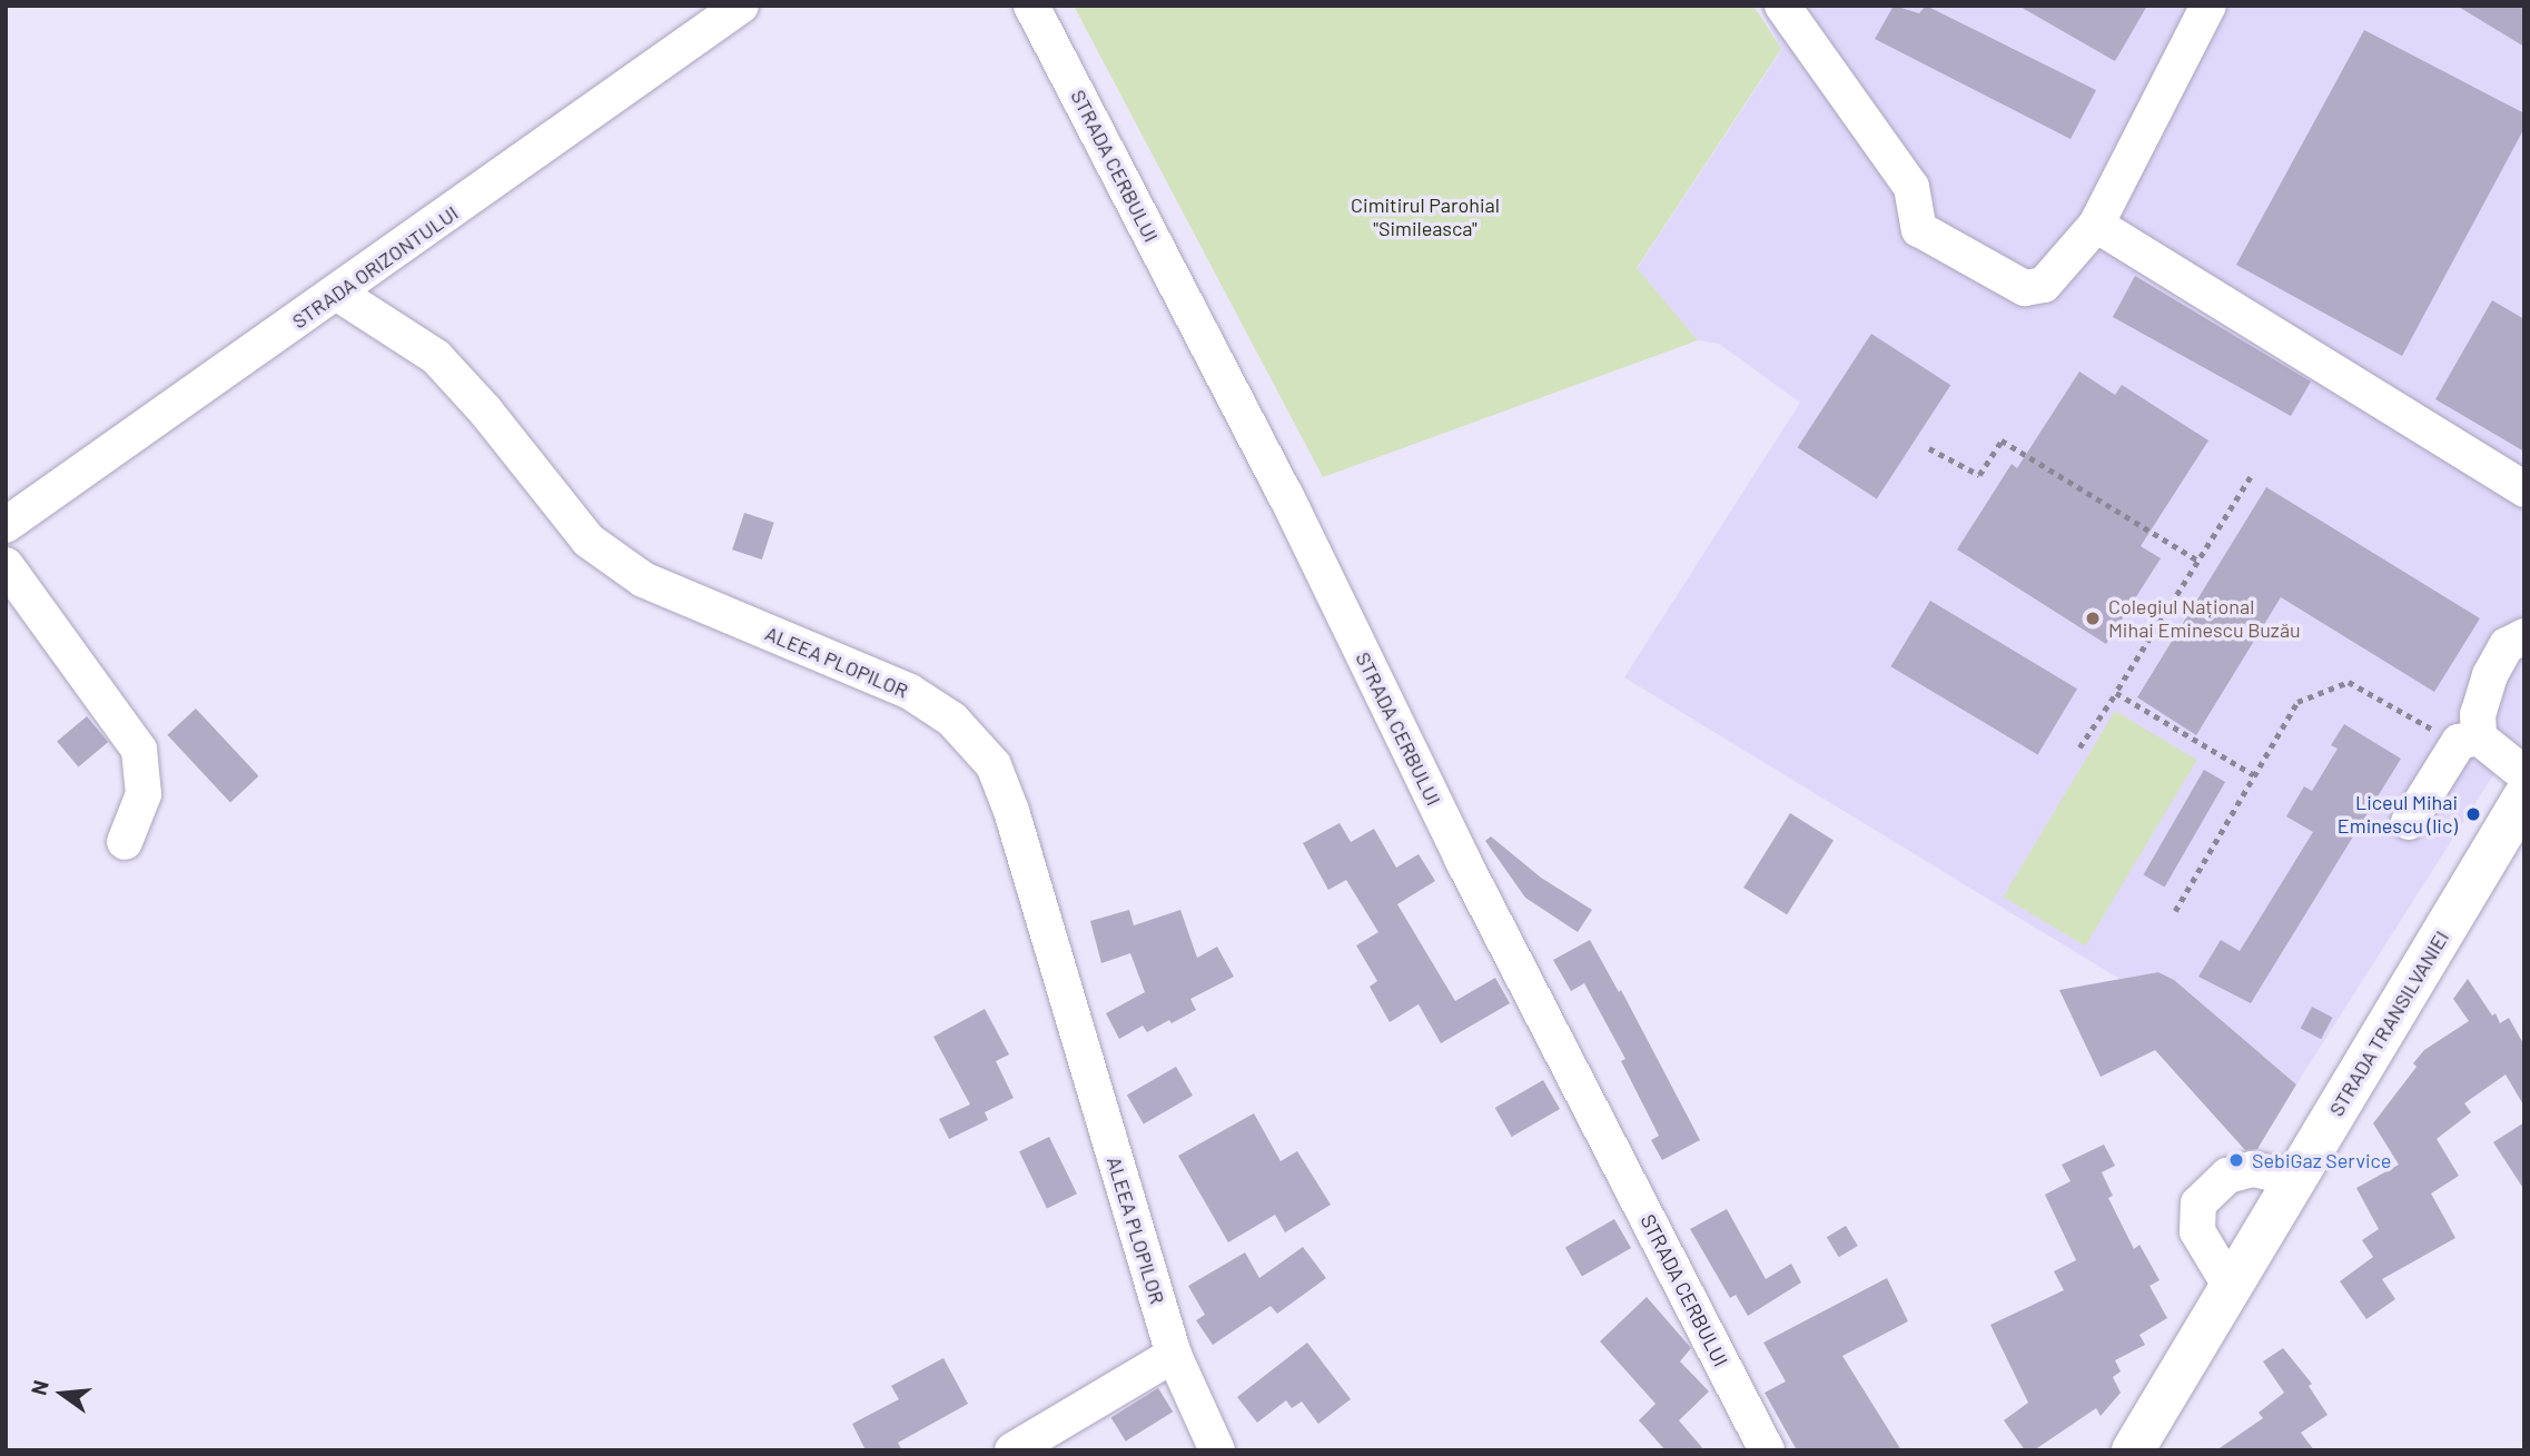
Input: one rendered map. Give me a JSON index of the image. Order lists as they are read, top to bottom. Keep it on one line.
{"streets":{"main road":["STRADA TRANSILVANIEI"],"street":["STRADA CERBULUI","STRADA ORIZONTULUI","ALEEA PLOPILOR"]},"crossings":[["STRADA ORIZONTULUI","ALEEA PLOPILOR"]],"parks":["Cimitirul Parohial \"Simileasca\""],"places":["Colegiul Național Mihai Eminescu Buzău","Liceul Mihai Eminescu (lic)","SebiGaz Service"],"north":"left"}
